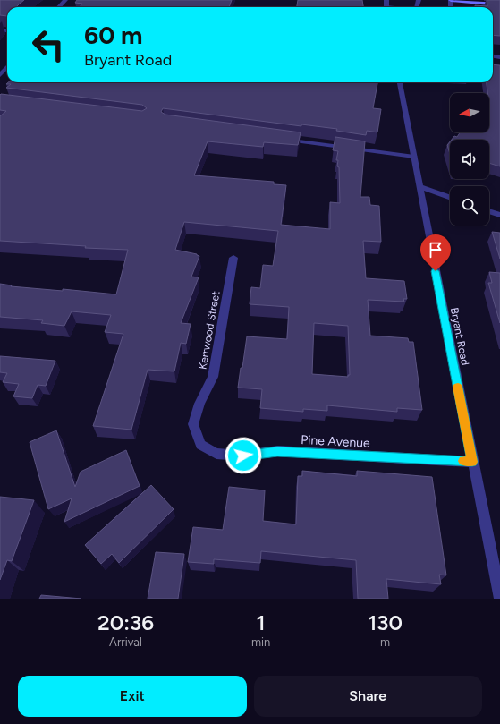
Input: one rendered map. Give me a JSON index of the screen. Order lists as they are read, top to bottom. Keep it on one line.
{"streets":{"street":["Kerrwood Street","Bryant Road","Pine Avenue"]},"crossings":[["Kerrwood Street","Pine Avenue"],["Bryant Road","Pine Avenue"]],"north":"left","page":{"turn":["60 m","Bryant Road"],"eta":["20:36","Arrival","1","min","130","m"],"buttons":["Exit","Share"]}}
